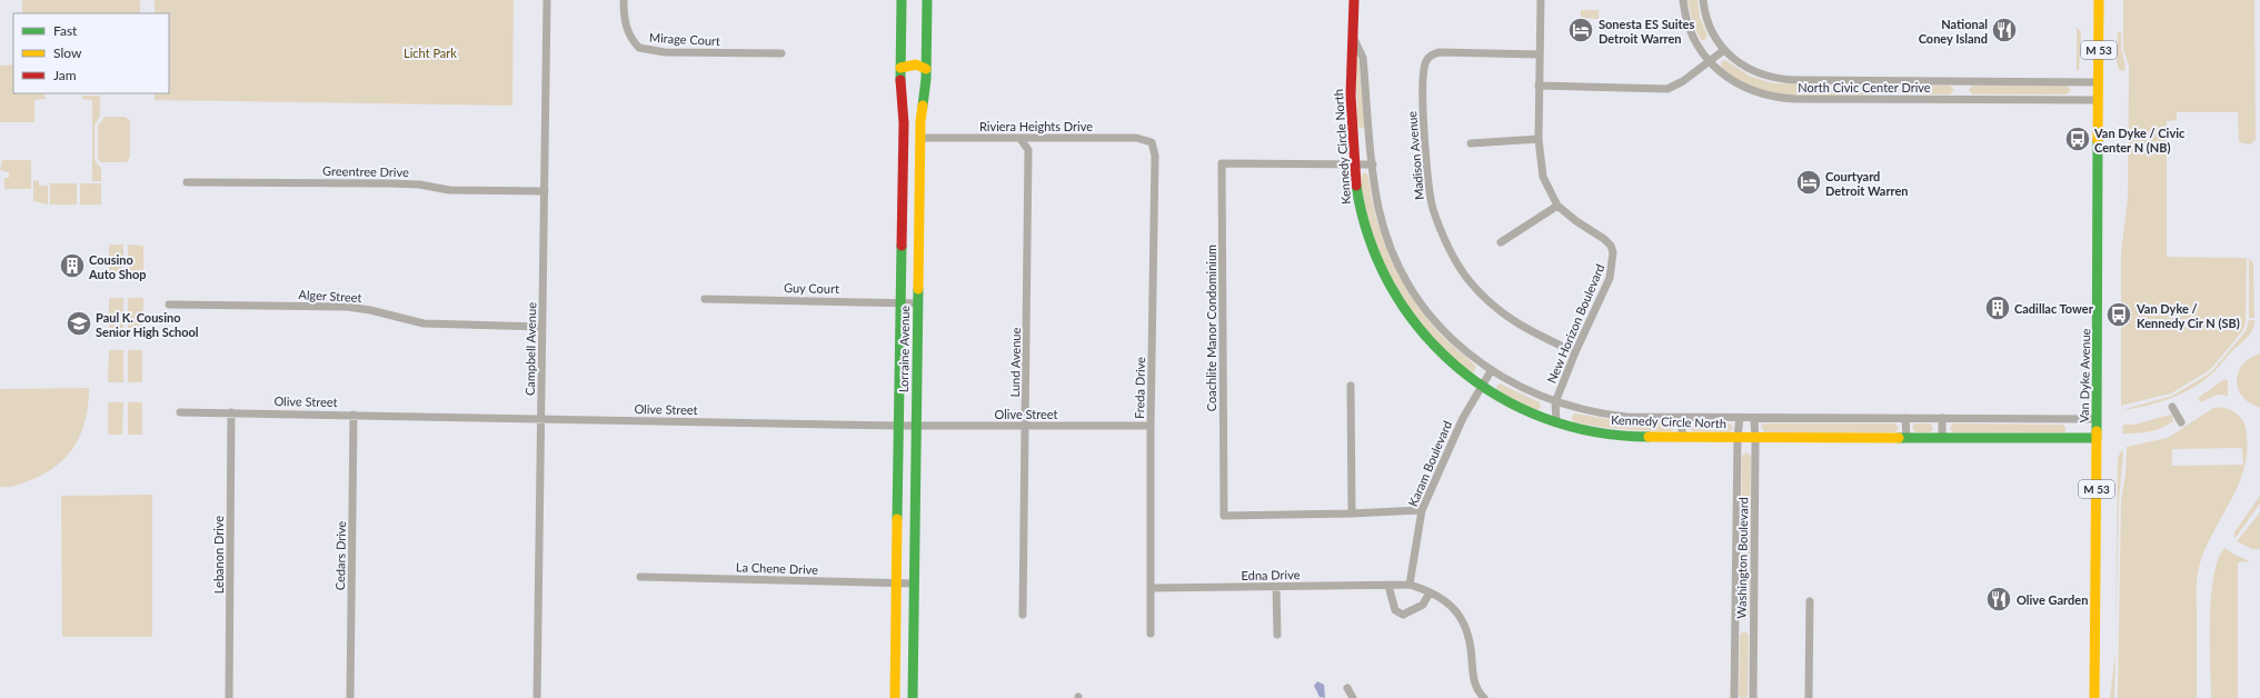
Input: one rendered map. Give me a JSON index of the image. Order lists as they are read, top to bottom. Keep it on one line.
{"streets":{"street":["Mirage Court","M 53","North Civic Center Drive","Riviera Heights Drive","Kennedy Circle North","Madison Avenue","Greentree Drive","Guy Court","Alger Street","New Horizon Boulevard","Coachlite Manor Condominium","Campbell Avenue","Lorraine Avenue","Lund Avenue","Van Dyke Avenue","Freda Drive","Olive Street","Karam Boulevard","Lebanon Drive","Cedars Drive","Washington Boulevard","La Chene Drive","Edna Drive"]},"crossings":[["North Civic Center Drive","Van Dyke Avenue"],["Riviera Heights Drive","Lorraine Avenue"],["Riviera Heights Drive","Lund Avenue"],["Riviera Heights Drive","Freda Drive"],["Kennedy Circle North","New Horizon Boulevard"],["Kennedy Circle North","Coachlite Manor Condominium"],["Kennedy Circle North","Van Dyke Avenue"],["Kennedy Circle North","Karam Boulevard"],["Kennedy Circle North","Washington Boulevard"],["Madison Avenue","New Horizon Boulevard"],["Greentree Drive","Campbell Avenue"],["Guy Court","Lorraine Avenue"],["Alger Street","Campbell Avenue"],["Coachlite Manor Condominium","Karam Boulevard"],["Campbell Avenue","Olive Street"],["Lorraine Avenue","Olive Street"],["Lorraine Avenue","La Chene Drive"],["Lund Avenue","Olive Street"],["Freda Drive","Olive Street"],["Freda Drive","Edna Drive"],["Olive Street","Lebanon Drive"],["Olive Street","Cedars Drive"],["Karam Boulevard","Edna Drive"]],"parks":["Licht Park"],"places":{"hotel":["Sonesta ES Suites Detroit Warren","Courtyard Detroit Warren"],"restaurant":["National Coney Island","Olive Garden"],"bus stop":["Van Dyke / Civic Center N (NB)","Van Dyke / Kennedy Cir N (SB)"],"building":["Cousino Auto Shop","Cadillac Tower"],"school or university":["Paul K. Cousino Senior High School"]},"legend":["Fast","Slow","Jam"]}
